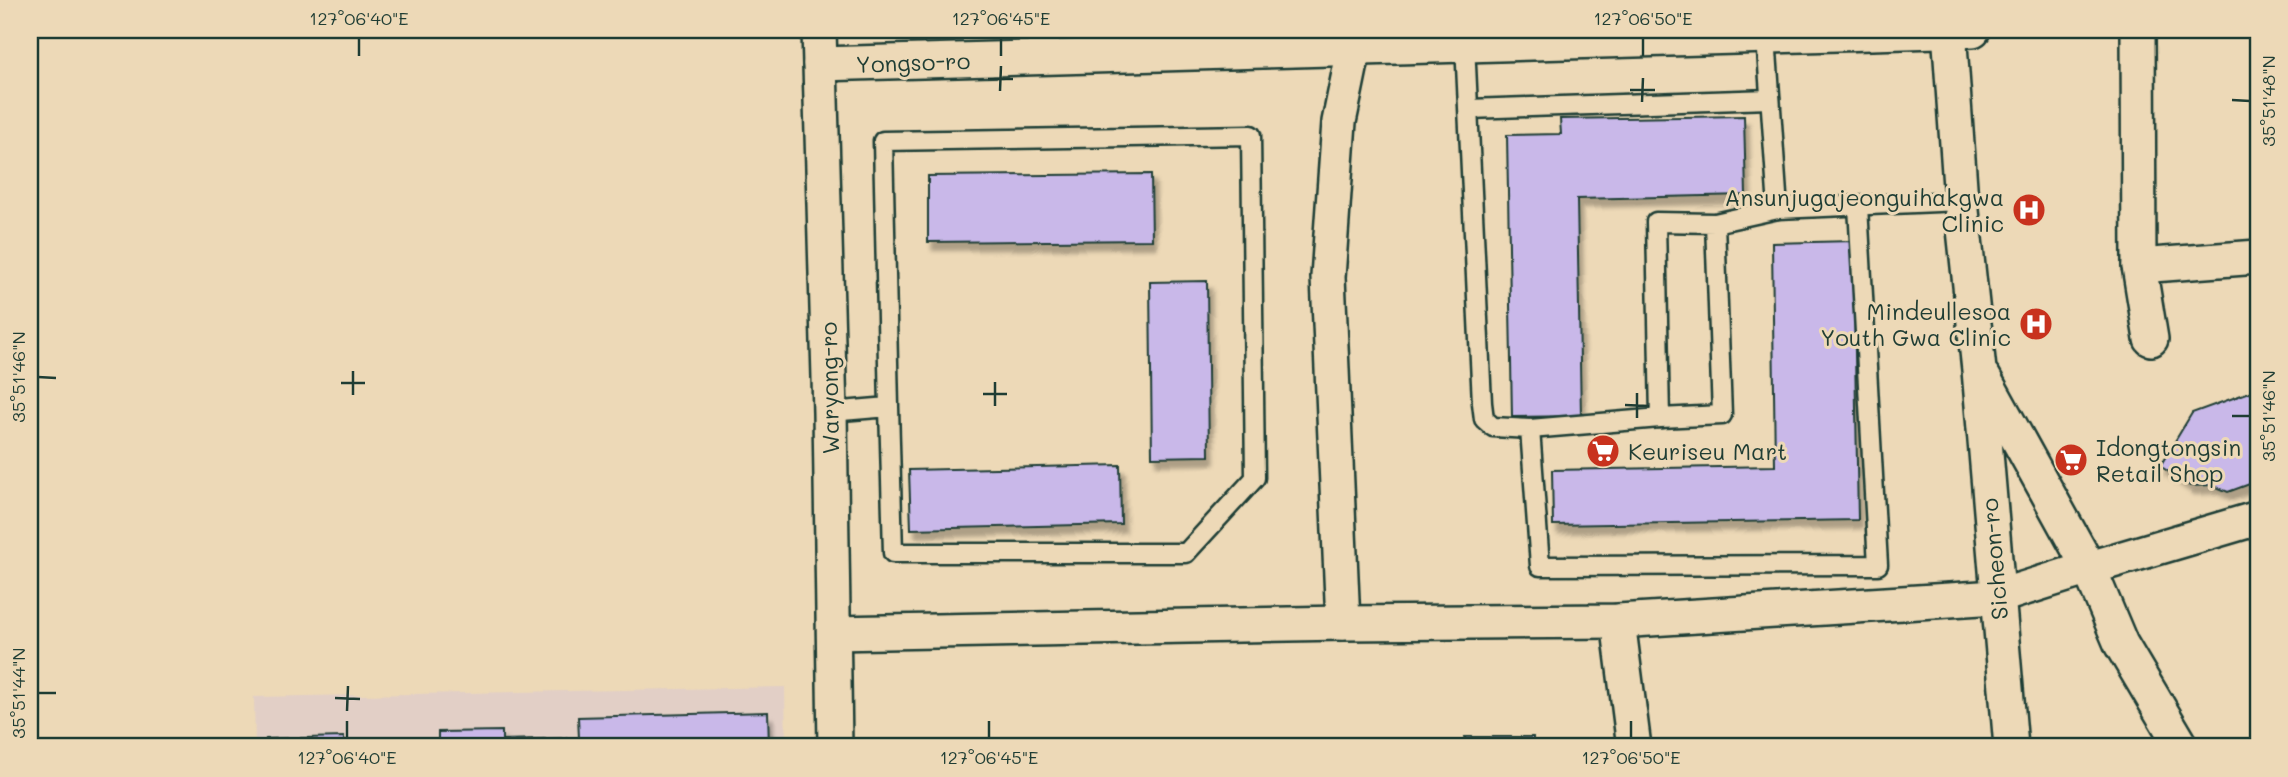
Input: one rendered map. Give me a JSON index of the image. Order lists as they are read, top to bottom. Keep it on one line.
{"streets":{"street":["Yongso-ro","Waryong-ro","Sicheon-ro"]},"crossings":[["Yongso-ro","Waryong-ro"],["Yongso-ro","Sicheon-ro"]],"places":{"hospital":["Ansunjugajeonguihakgwa Clinic","Mindeullesoa Youth Gwa Clinic"],"supermarket":["Keuriseu Mart","Idongtongsin Retail Shop"]},"coordinates":["127°06'40\"E","127°06'45\"E","127°06'50\"E","35°51'48\"N","35°51'46\"N","35°51'44\"N"]}
